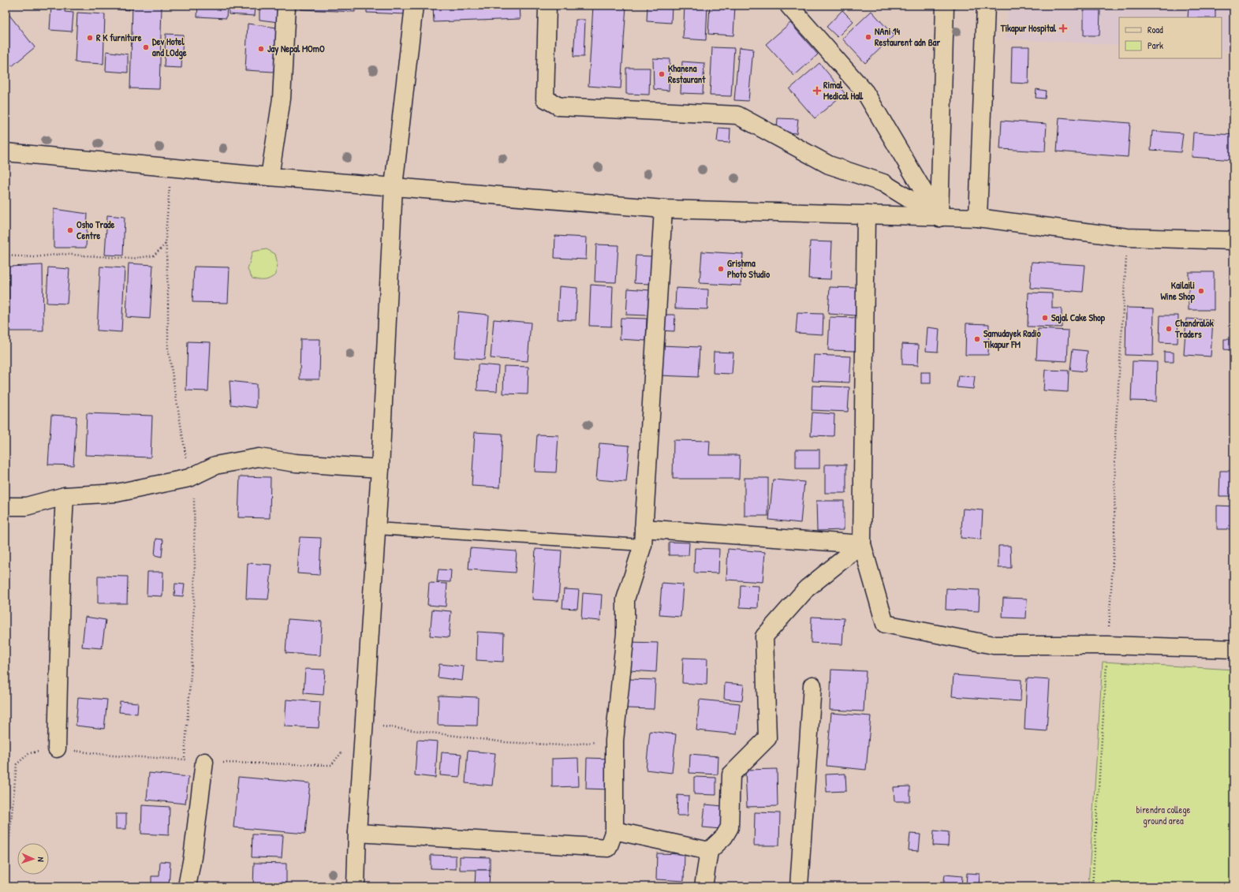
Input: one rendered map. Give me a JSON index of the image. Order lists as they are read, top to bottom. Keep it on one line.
{"parks":["birendra college ground area"],"places":{"health":["Tikapur Hospital","Rimal Medical Hall"],"other":["NAni 14 Restaurent adn Bar","R K furniture","Dev Hotel and LOdge","Jay Nepal MOmO","Khanena Restaurant","Osho Trade Centre","Grishma Photo Studio","Kailaili Wine Shop","Sajal Cake Shop","Chandralok Traders","Samudayek Radio Tikapur FM"]},"legend":["Road","Park"],"north":"right"}
